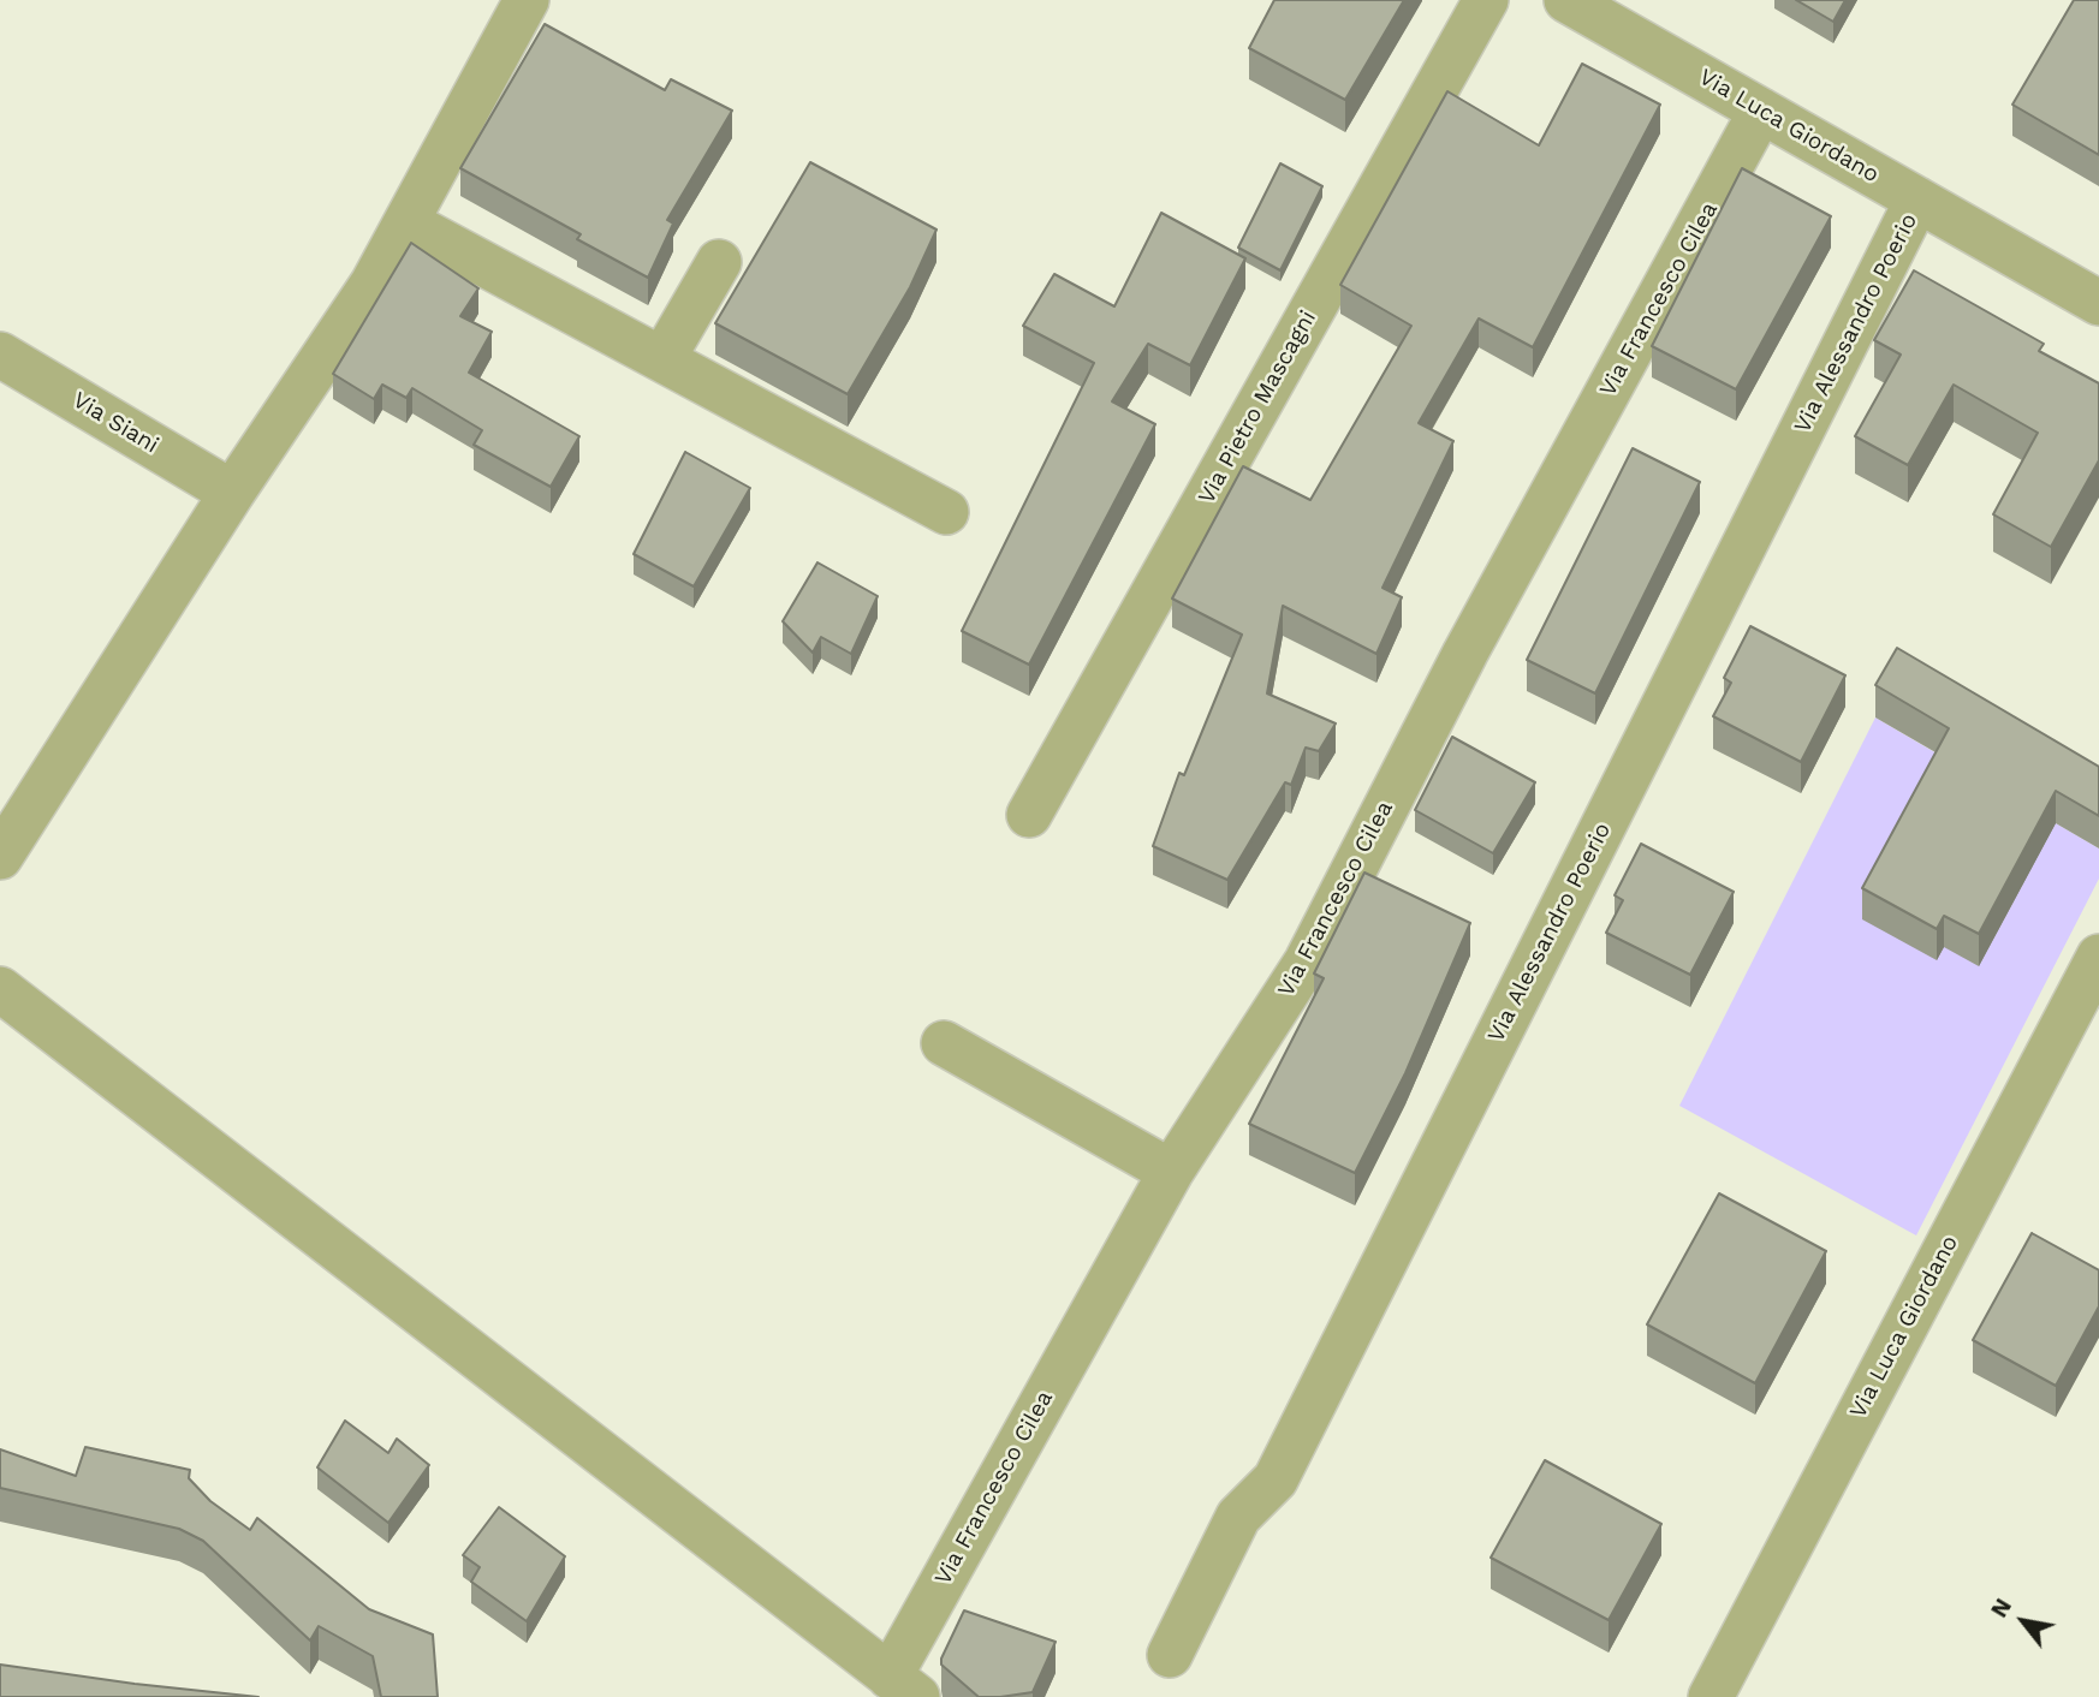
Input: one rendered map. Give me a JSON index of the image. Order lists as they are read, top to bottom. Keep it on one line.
{"streets":{"street":["Via Luca Giordano","Via Francesco Cilea","Via Alessandro Poerio","Via Pietro Mascagni","Via Siani"]},"crossings":[["Via Luca Giordano","Via Francesco Cilea"],["Via Luca Giordano","Via Alessandro Poerio"]],"north":"top left"}
